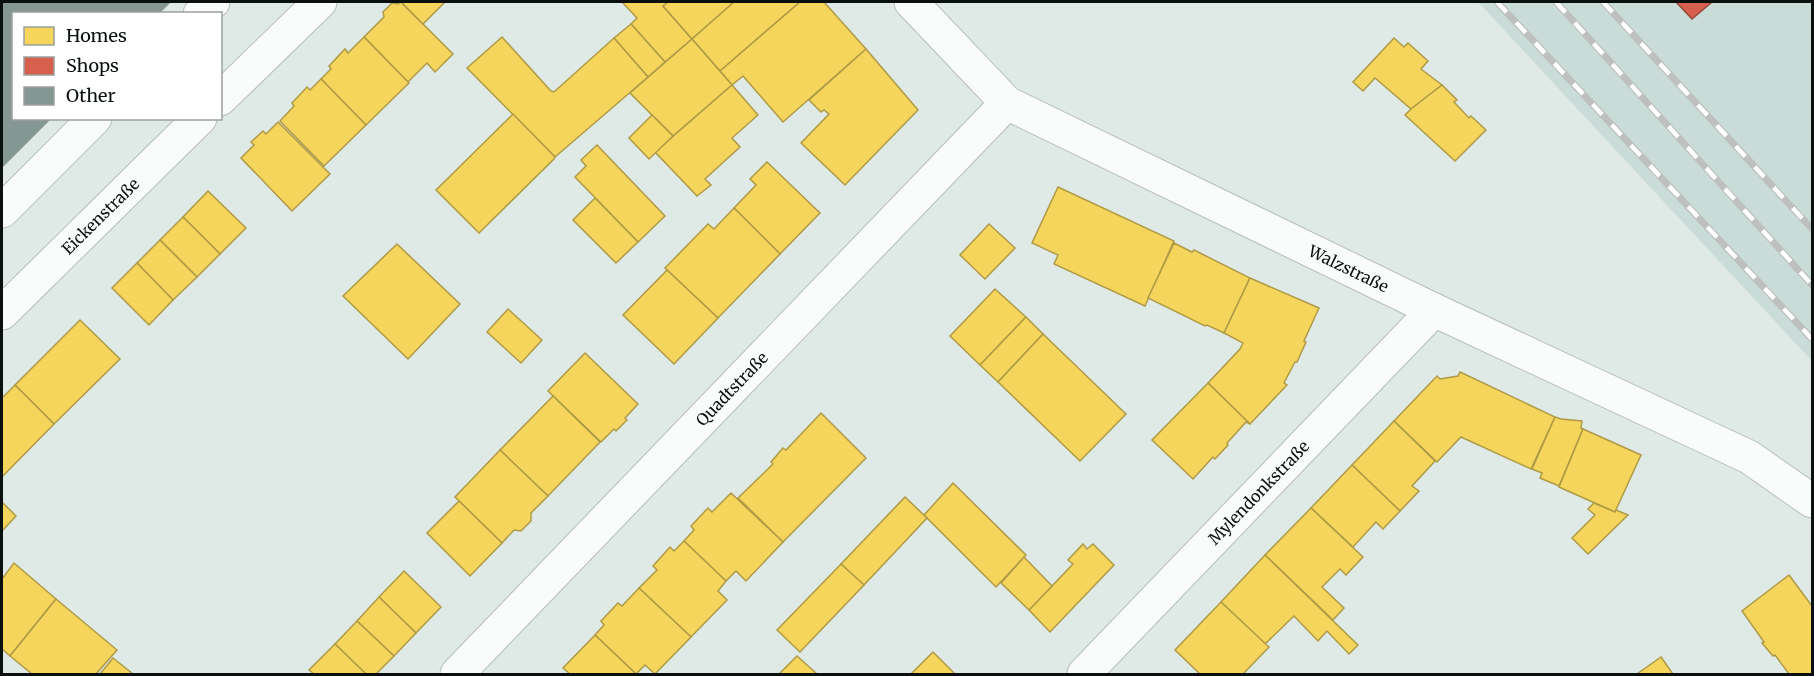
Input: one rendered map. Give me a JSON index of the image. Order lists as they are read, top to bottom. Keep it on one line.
{"streets":{"street":["Eickenstraße","Walzstraße","Quadtstraße","Mylendonkstraße"]},"crossings":[["Walzstraße","Quadtstraße"],["Walzstraße","Mylendonkstraße"]],"legend":["Homes","Shops","Other"]}
